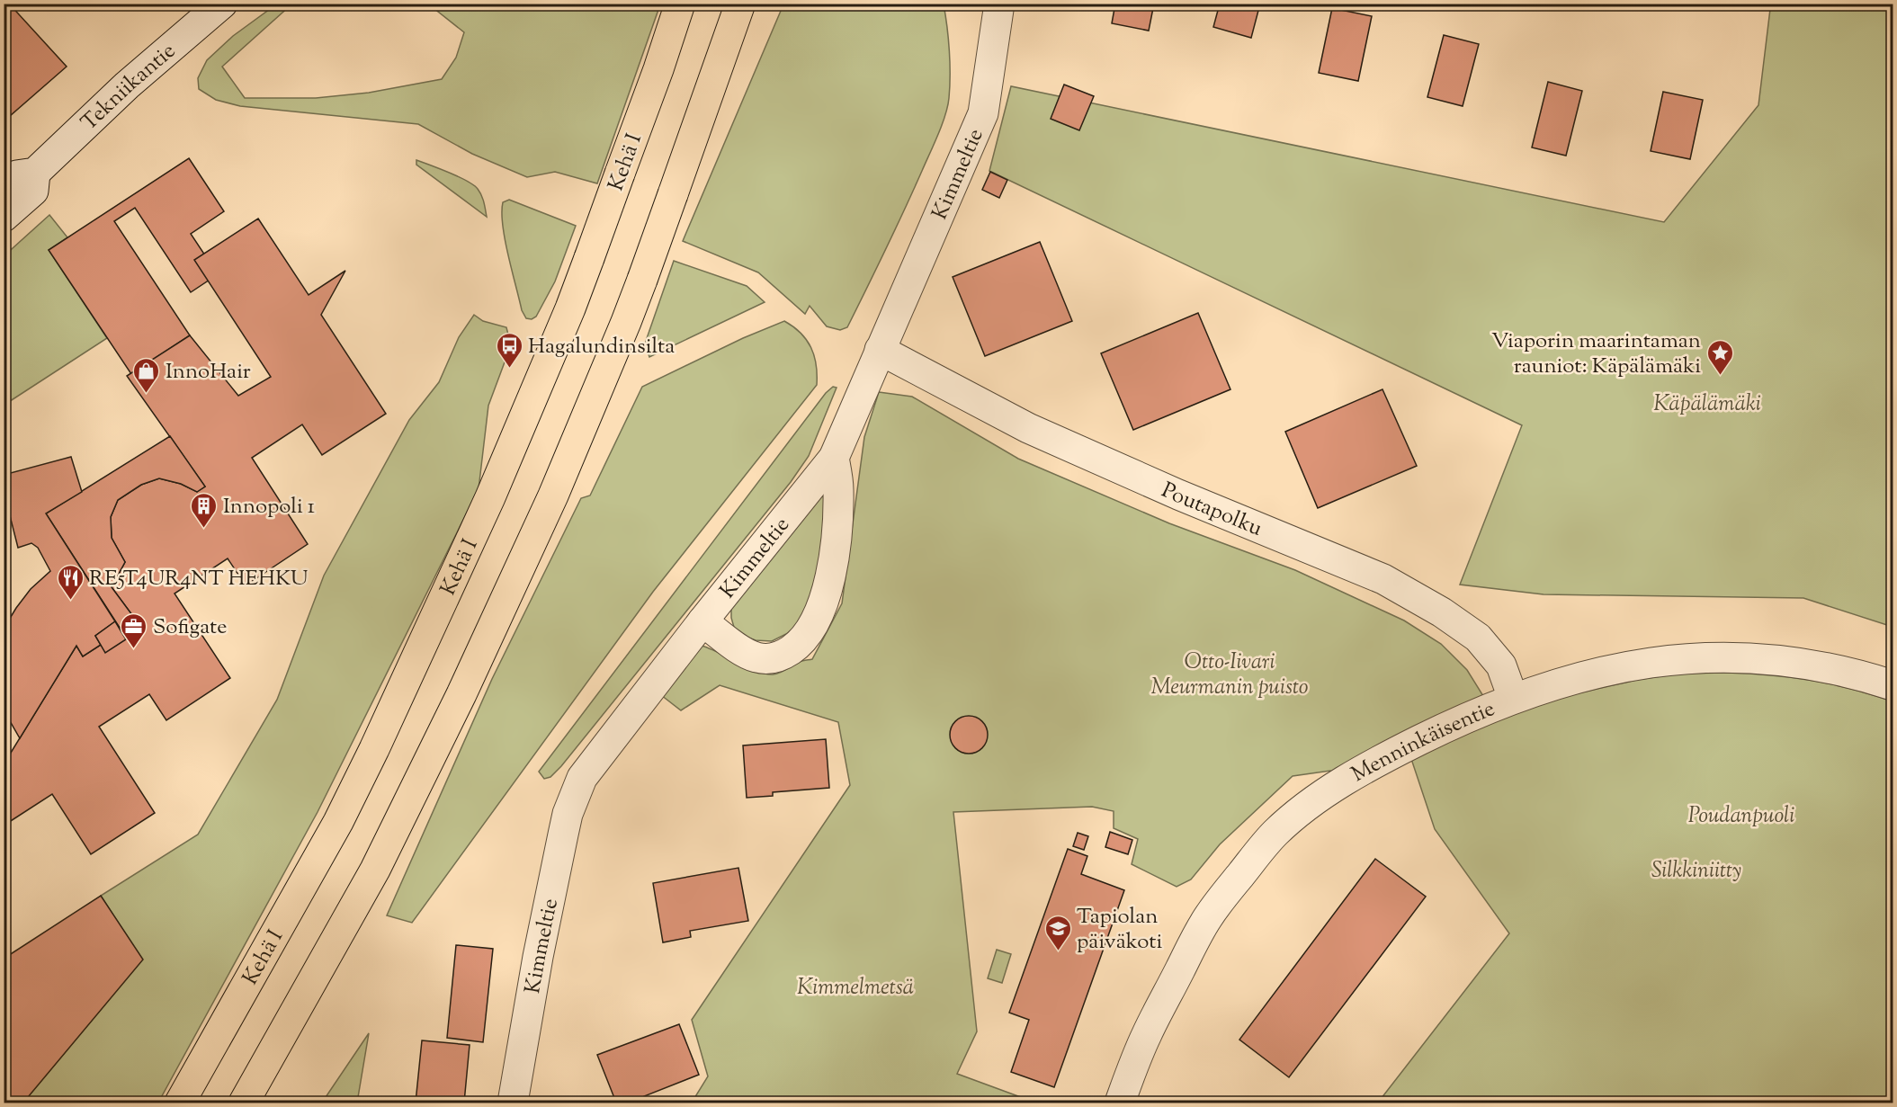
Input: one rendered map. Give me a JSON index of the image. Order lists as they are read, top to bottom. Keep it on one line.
{"streets":{"highway":["Kehä I"],"street":["Tekniikantie","Kimmeltie","Poutapolku","Menninkäisentie"]},"crossings":[["Kimmeltie","Poutapolku"],["Poutapolku","Menninkäisentie"]],"parks":["Käpälämäki","Otto-Iivari Meurmanin puisto","Poudanpuoli","Silkkiniitty","Kimmelmetsä"],"places":{"bus stop":["Hagalundinsilta"],"place":["Viaporin maarintaman rauniot: Käpälämäki"],"shop":["InnoHair"],"building":["Innopoli 1"],"restaurant":["RE5T4UR4NT HEHKU"],"office":["Sofigate"],"school or university":["Tapiolan päiväkoti"]}}
